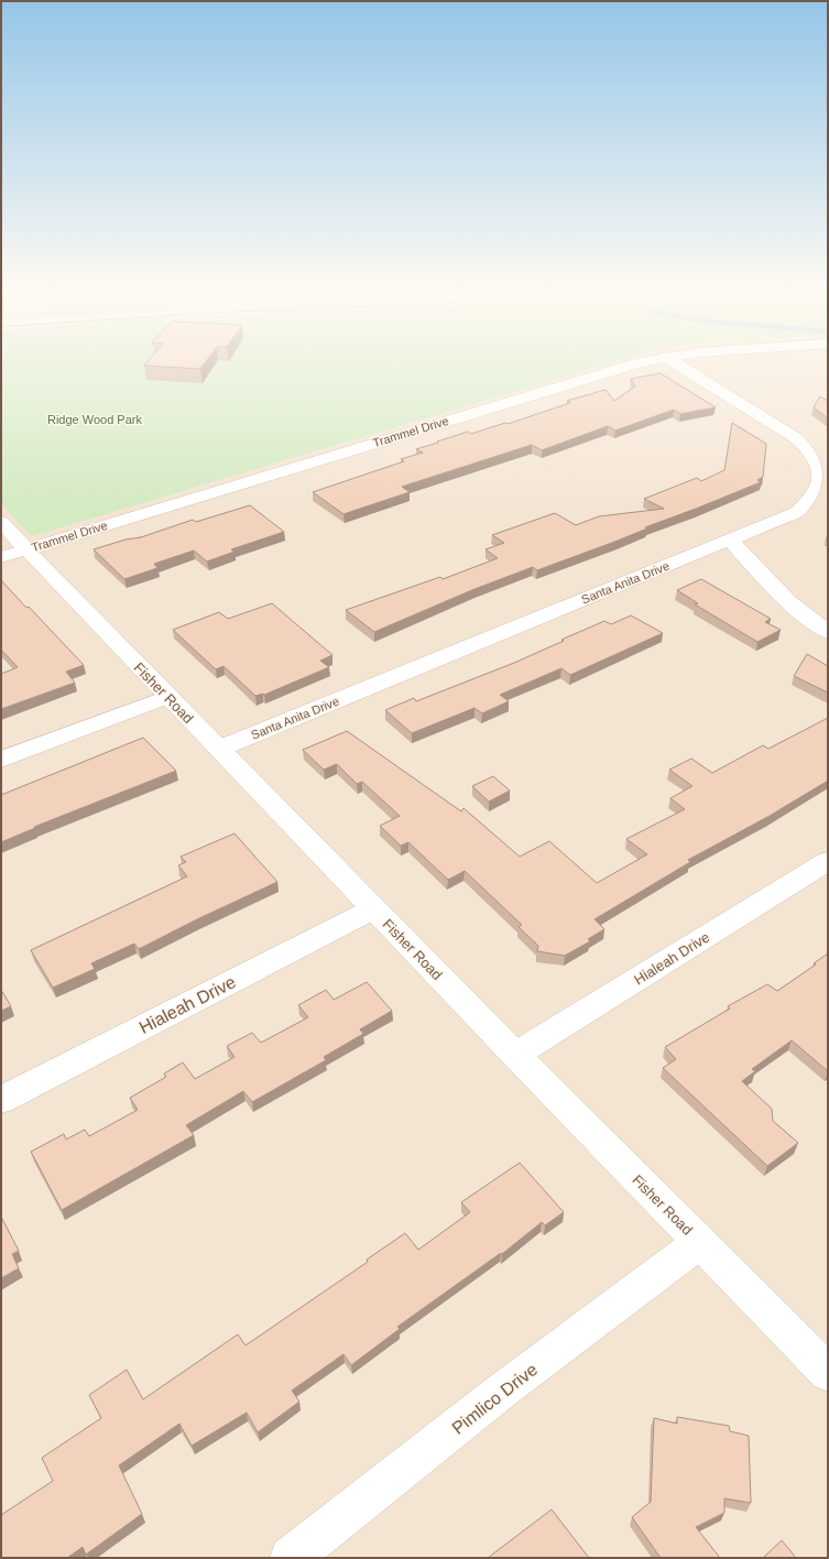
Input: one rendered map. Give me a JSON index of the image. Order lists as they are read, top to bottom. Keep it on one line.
{"streets":{"street":["Trammel Drive","Santa Anita Drive","Fisher Road","Hialeah Drive","Pimlico Drive"]},"crossings":[["Trammel Drive","Fisher Road"],["Santa Anita Drive","Fisher Road"],["Fisher Road","Hialeah Drive"],["Fisher Road","Pimlico Drive"]],"parks":["Ridge Wood Park"]}
